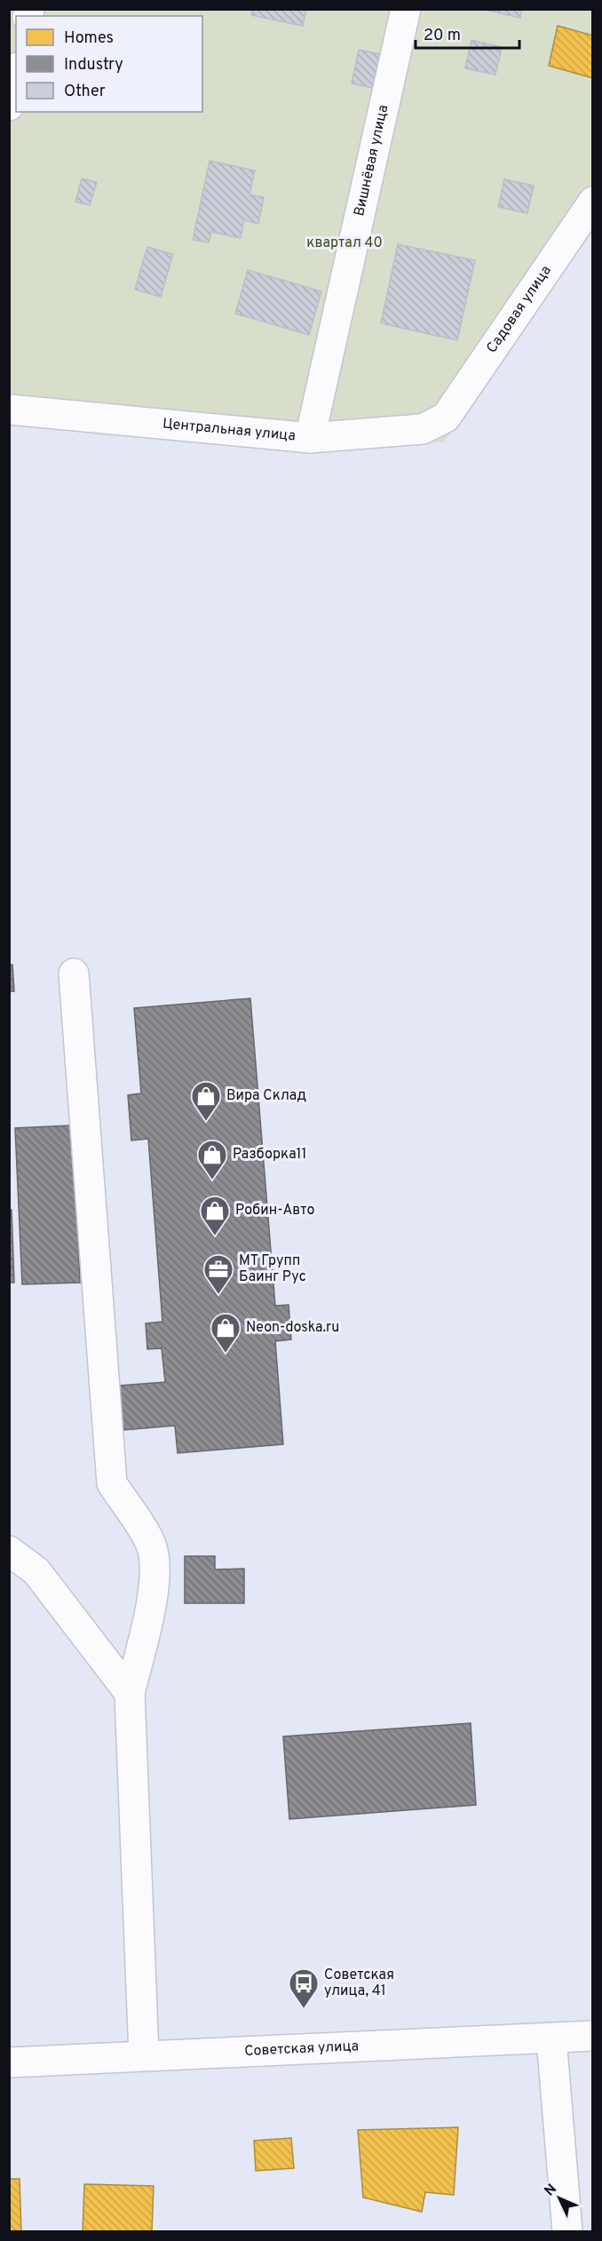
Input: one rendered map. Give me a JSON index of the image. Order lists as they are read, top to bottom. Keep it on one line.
{"streets":{"street":["Вишнёвая улица","Садовая улица","Центральная улица","Советская улица"]},"crossings":[["Вишнёвая улица","Центральная улица"],["Садовая улица","Центральная улица"]],"parks":["квартал 40"],"places":{"shop":["Вира Склад","Разборка11","Робин-Авто","Neon-doska.ru"],"office":["МТ Групп Баинг Рус"],"bus stop":["Советская улица, 41"]},"legend":["Homes","Industry","Other"],"scale_bar":"20 m","north":"top left"}
